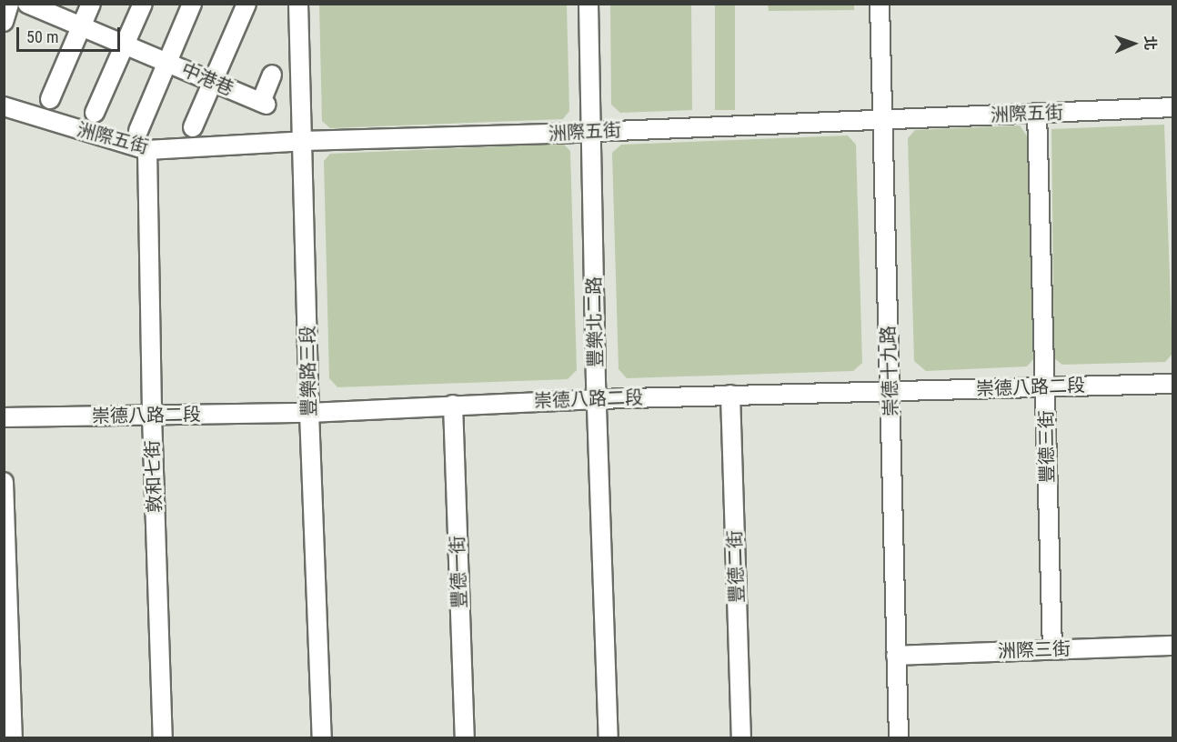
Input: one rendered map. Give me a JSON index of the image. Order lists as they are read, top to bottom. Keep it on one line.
{"streets":{"street":["中港巷","洲際五街","豐樂北二路","豐樂路三段","崇德十九路","崇德八路二段","豐德三街","敦和七街","豐德二街","豐德一街","洲際三街"]},"crossings":[["洲際五街","豐樂北二路"],["洲際五街","豐樂路三段"],["洲際五街","崇德十九路"],["洲際五街","豐德三街"],["洲際五街","敦和七街"],["豐樂北二路","崇德八路二段"],["豐樂路三段","崇德八路二段"],["崇德十九路","崇德八路二段"],["崇德十九路","洲際三街"],["崇德八路二段","豐德三街"],["崇德八路二段","敦和七街"],["崇德八路二段","豐德二街"],["崇德八路二段","豐德一街"],["豐德三街","洲際三街"]],"scale_bar":"50 m","north":"right"}
